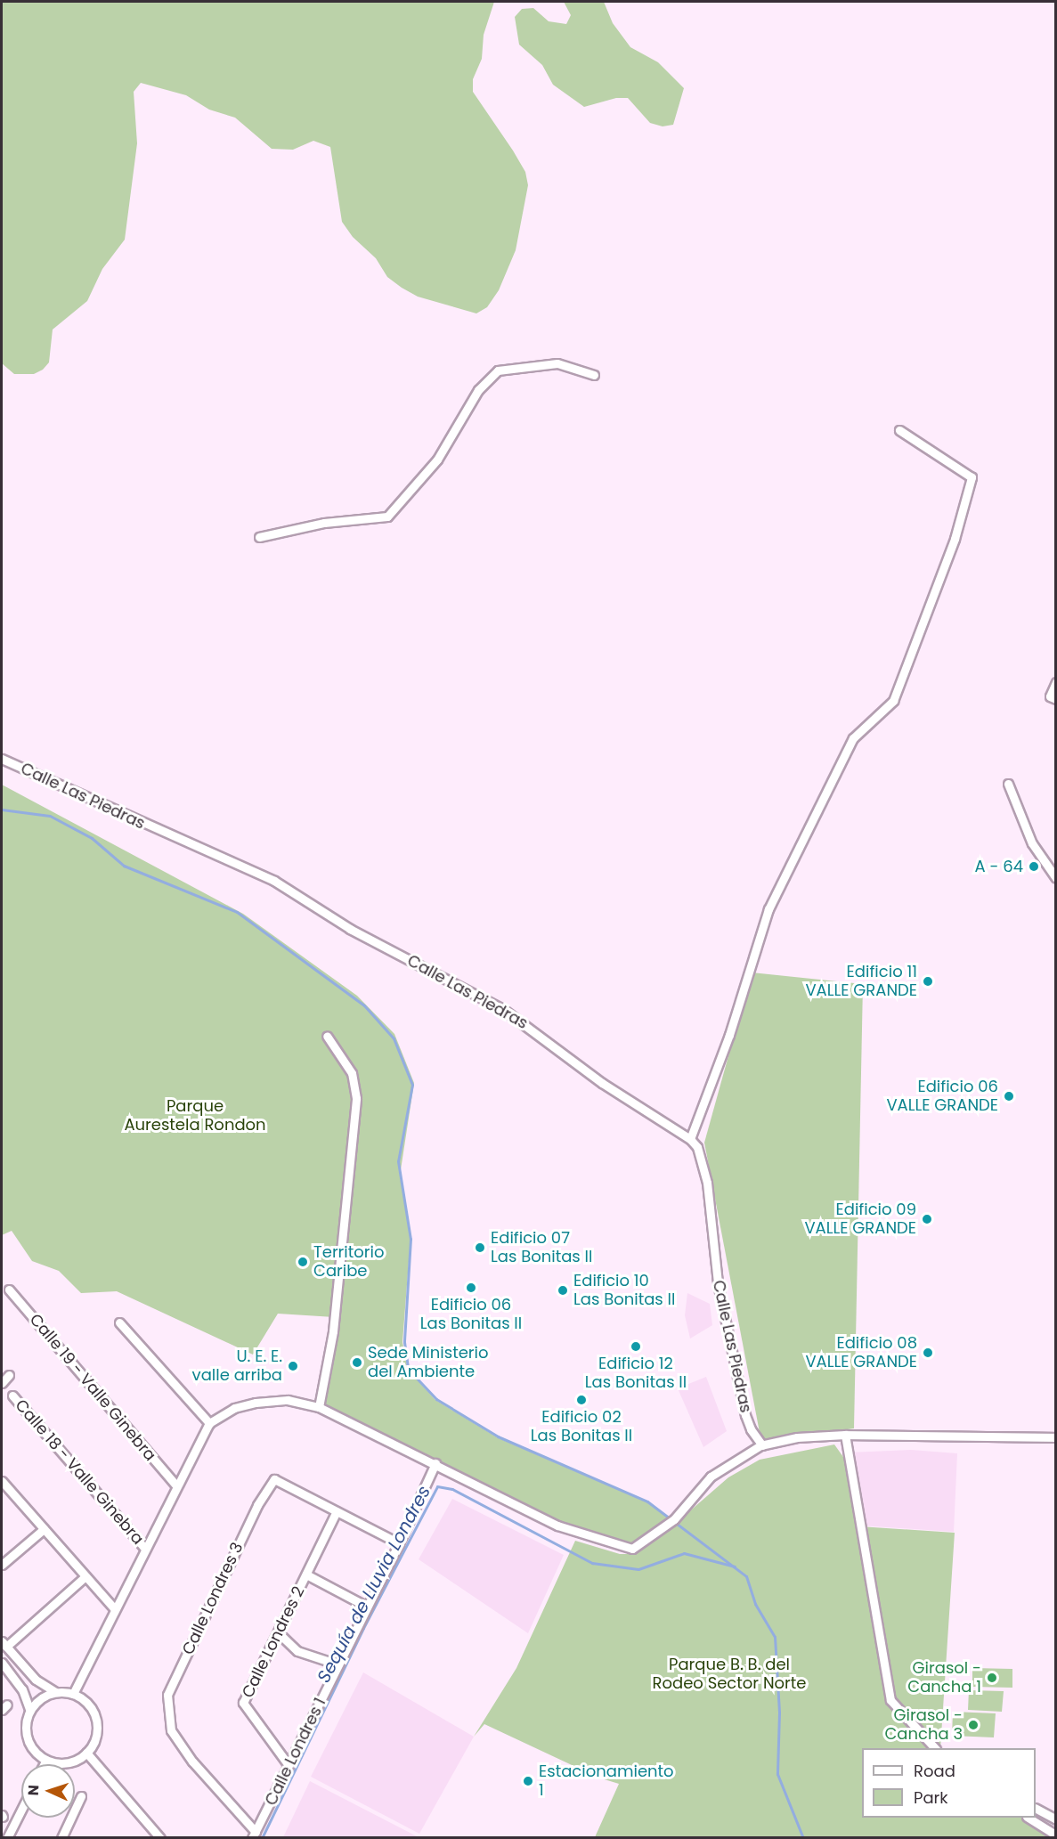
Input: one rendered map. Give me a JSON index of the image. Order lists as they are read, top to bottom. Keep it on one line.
{"streets":{"street":["Calle Las Piedras","Calle 19 - Valle Ginebra","Calle 18 - Valle Ginebra","Calle Londres 3","Calle Londres 2","Calle Londres 1"]},"crossings":[["Calle Londres 3","Calle Londres 2"],["Calle Londres 3","Calle Londres 1"],["Calle Londres 2","Calle Londres 1"]],"water":["Sequía de Lluvia Londres"],"parks":["Parque Aurestela Rondon","Parque B. B. del Rodeo Sector Norte"],"places":["A - 64","Edificio 11 VALLE GRANDE","Edificio 06 VALLE GRANDE","Edificio 09 VALLE GRANDE","Edificio 07 Las Bonitas II","Territorio Caribe","Edificio 06 Las Bonitas II","Edificio 10 Las Bonitas II","Edificio 12 Las Bonitas II","Edificio 08 VALLE GRANDE","Sede Ministerio del Ambiente","U. E. E. valle arriba","Edificio 02 Las Bonitas II","Girasol - Cancha 1","Girasol - Cancha 3","Estacionamiento 1"],"legend":["Road","Park"],"north":"left"}
